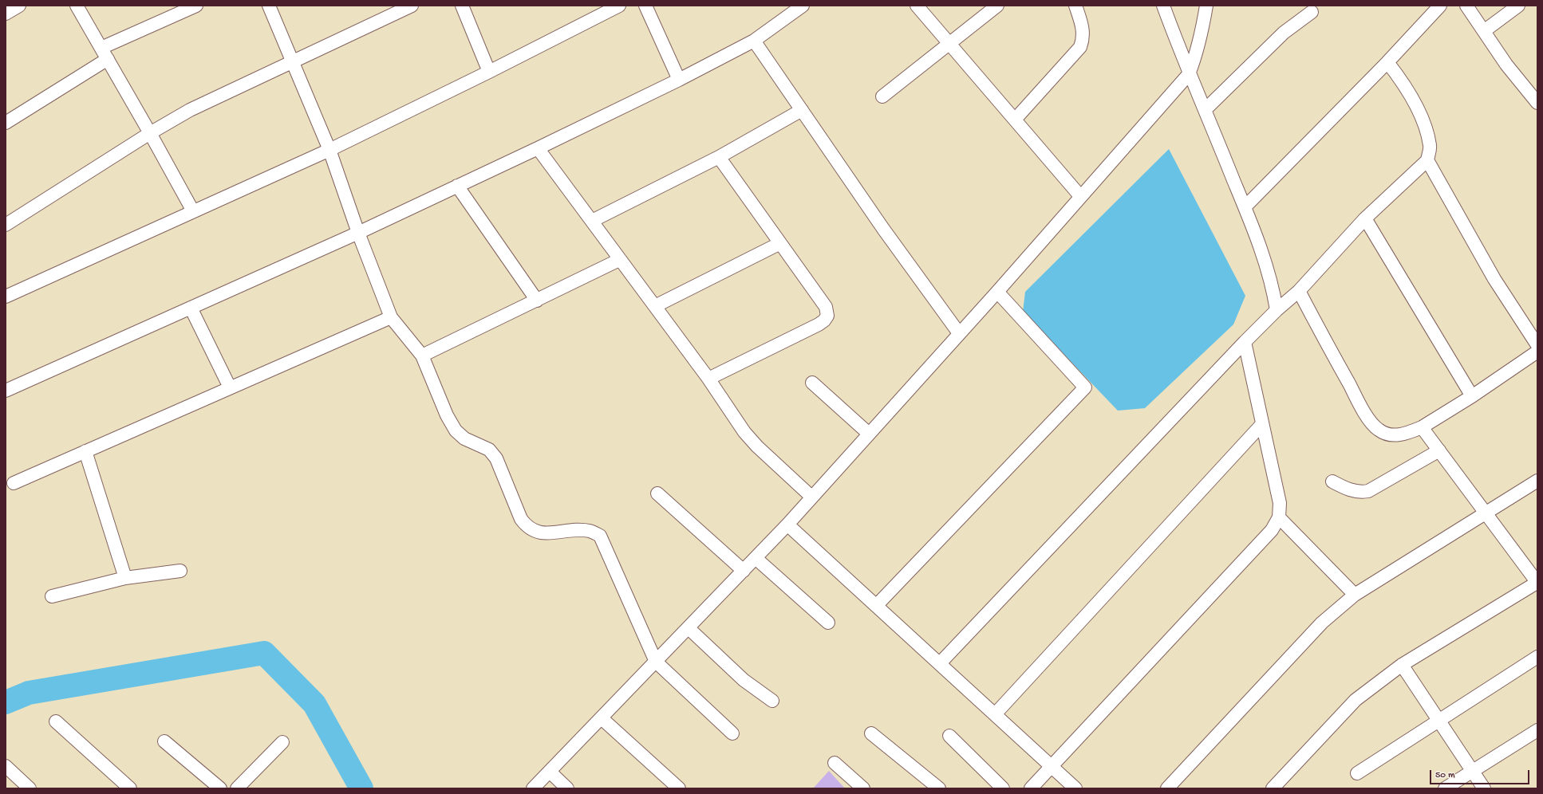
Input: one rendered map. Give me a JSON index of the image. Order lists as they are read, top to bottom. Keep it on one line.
{"scale_bar":"50 m"}
